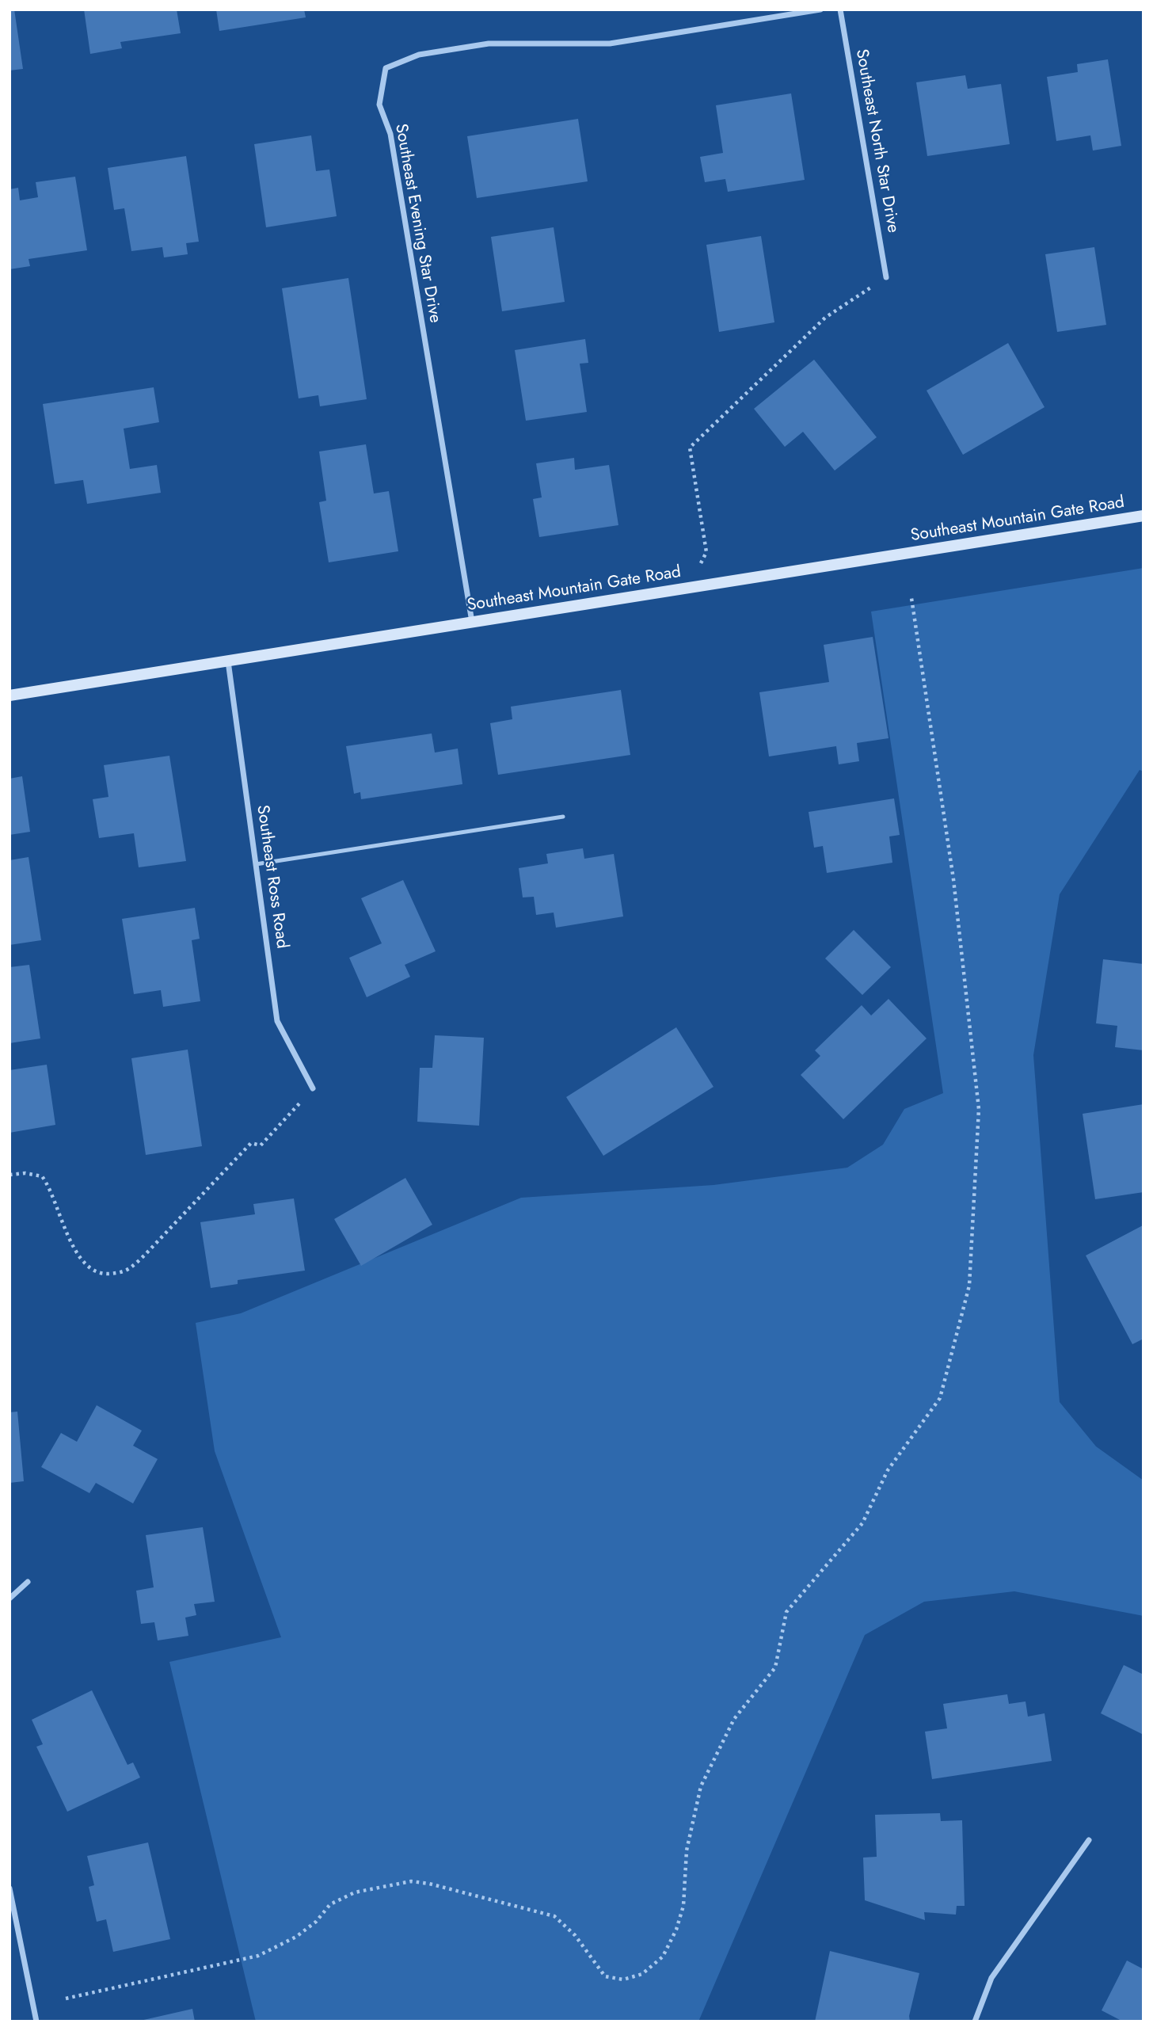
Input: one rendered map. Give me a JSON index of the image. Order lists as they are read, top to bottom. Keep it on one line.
{"streets":{"street":["Southeast North Star Drive","Southeast Evening Star Drive","Southeast Mountain Gate Road","Southeast Ross Road"]},"crossings":[["Southeast Evening Star Drive","Southeast Mountain Gate Road"],["Southeast Mountain Gate Road","Southeast Ross Road"]]}
